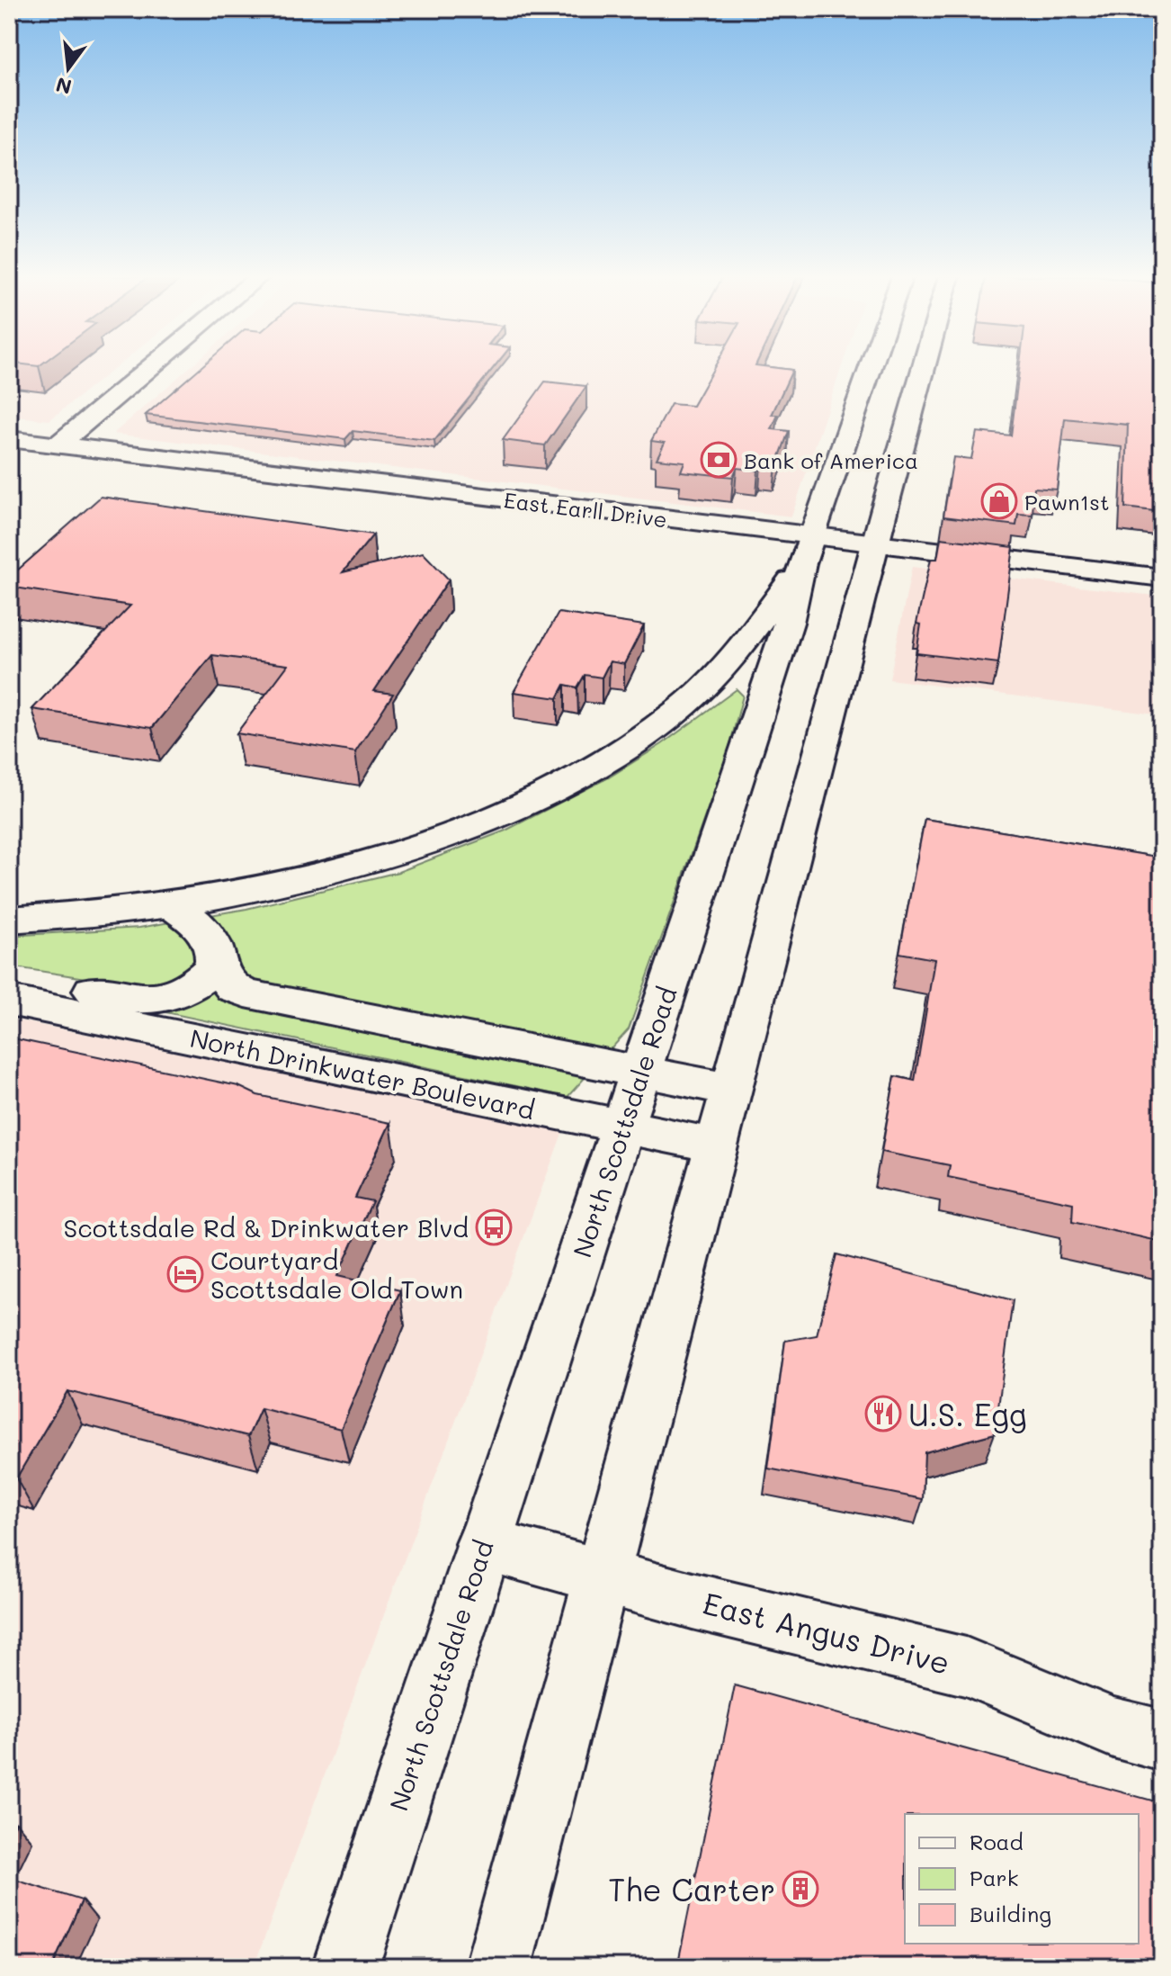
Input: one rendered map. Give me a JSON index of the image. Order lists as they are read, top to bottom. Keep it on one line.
{"streets":{"main road":["East Earll Drive","North Drinkwater Boulevard","North Scottsdale Road","East Angus Drive"]},"crossings":[["East Earll Drive","North Scottsdale Road"],["North Drinkwater Boulevard","North Scottsdale Road"],["North Scottsdale Road","East Angus Drive"]],"places":{"bank":["Bank of America"],"shop":["Pawn1st"],"bus stop":["Scottsdale Rd & Drinkwater Blvd"],"hotel":["Courtyard Scottsdale Old Town"],"restaurant":["U.S. Egg"],"building":["The Carter"]},"legend":["Road","Park","Building"],"north":"bottom"}
